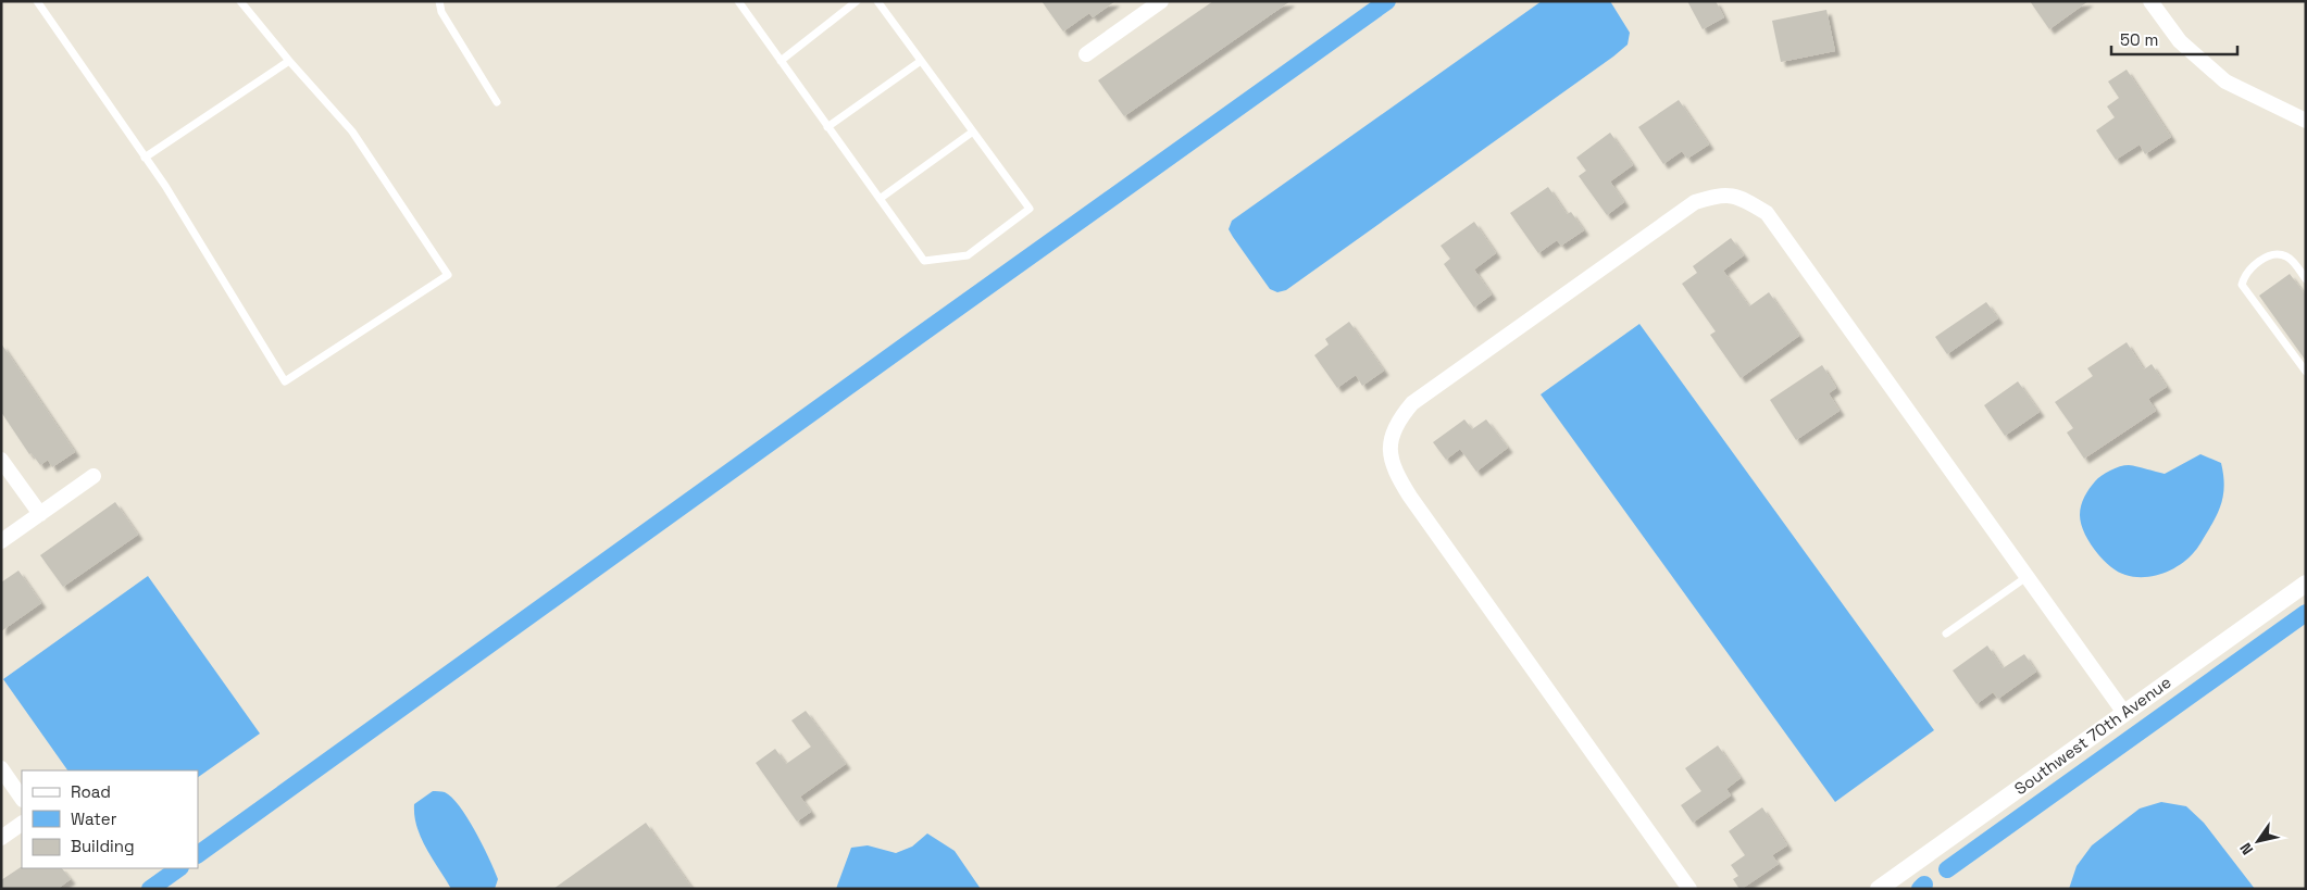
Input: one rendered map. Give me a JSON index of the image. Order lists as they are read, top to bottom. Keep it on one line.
{"streets":{"street":["Southwest 70th Avenue"]},"legend":["Road","Water","Building"],"scale_bar":"50 m","north":"bottom left"}
